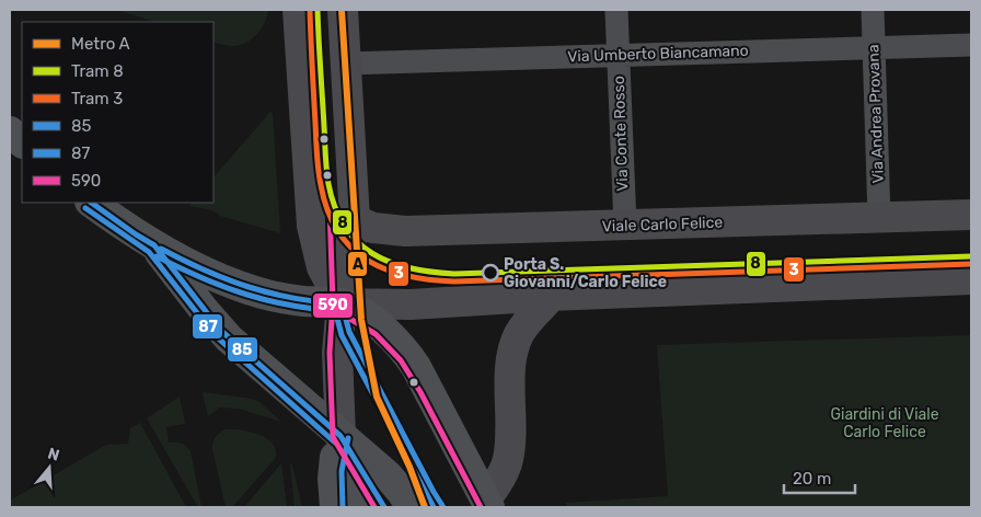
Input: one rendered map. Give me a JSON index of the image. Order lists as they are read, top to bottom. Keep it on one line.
{"streets":{"main road":["Viale Carlo Felice"],"street":["Via Umberto Biancamano","Via Andrea Provana","Via Conte Rosso"]},"crossings":[["Via Umberto Biancamano","Via Andrea Provana"],["Via Umberto Biancamano","Via Conte Rosso"],["Via Andrea Provana","Viale Carlo Felice"],["Via Conte Rosso","Viale Carlo Felice"]],"parks":["Giardini di Viale Carlo Felice"],"places":["Porta S. Giovanni/Carlo Felice"],"lines":["metro line A","tram line 8","tram line 3","transit line 590","transit line 85","transit line 87"],"legend":["Metro A","Tram 8","Tram 3","85","87","590"],"scale_bar":"20 m","north":"top"}
